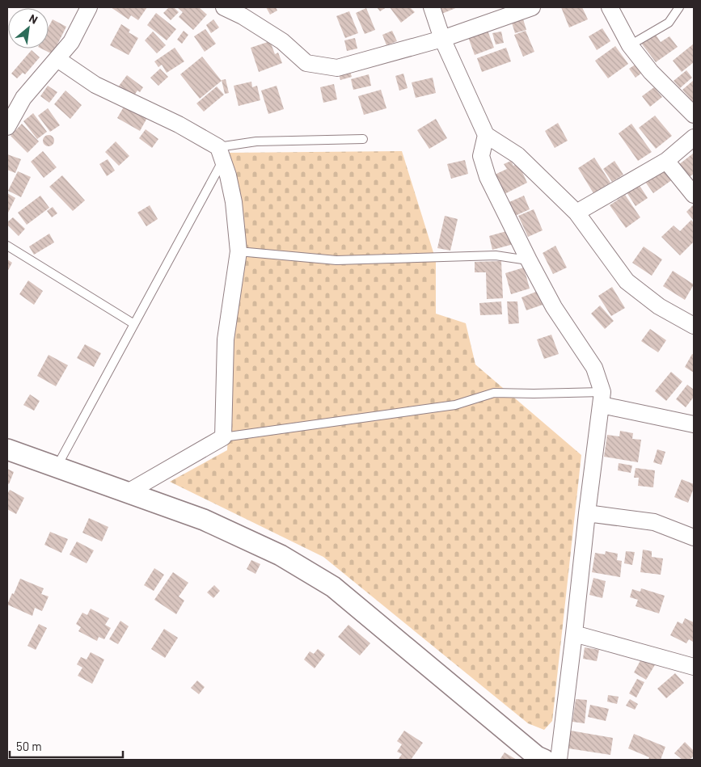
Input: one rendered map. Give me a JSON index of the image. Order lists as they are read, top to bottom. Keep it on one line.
{"scale_bar":"50 m","north":"top right"}
